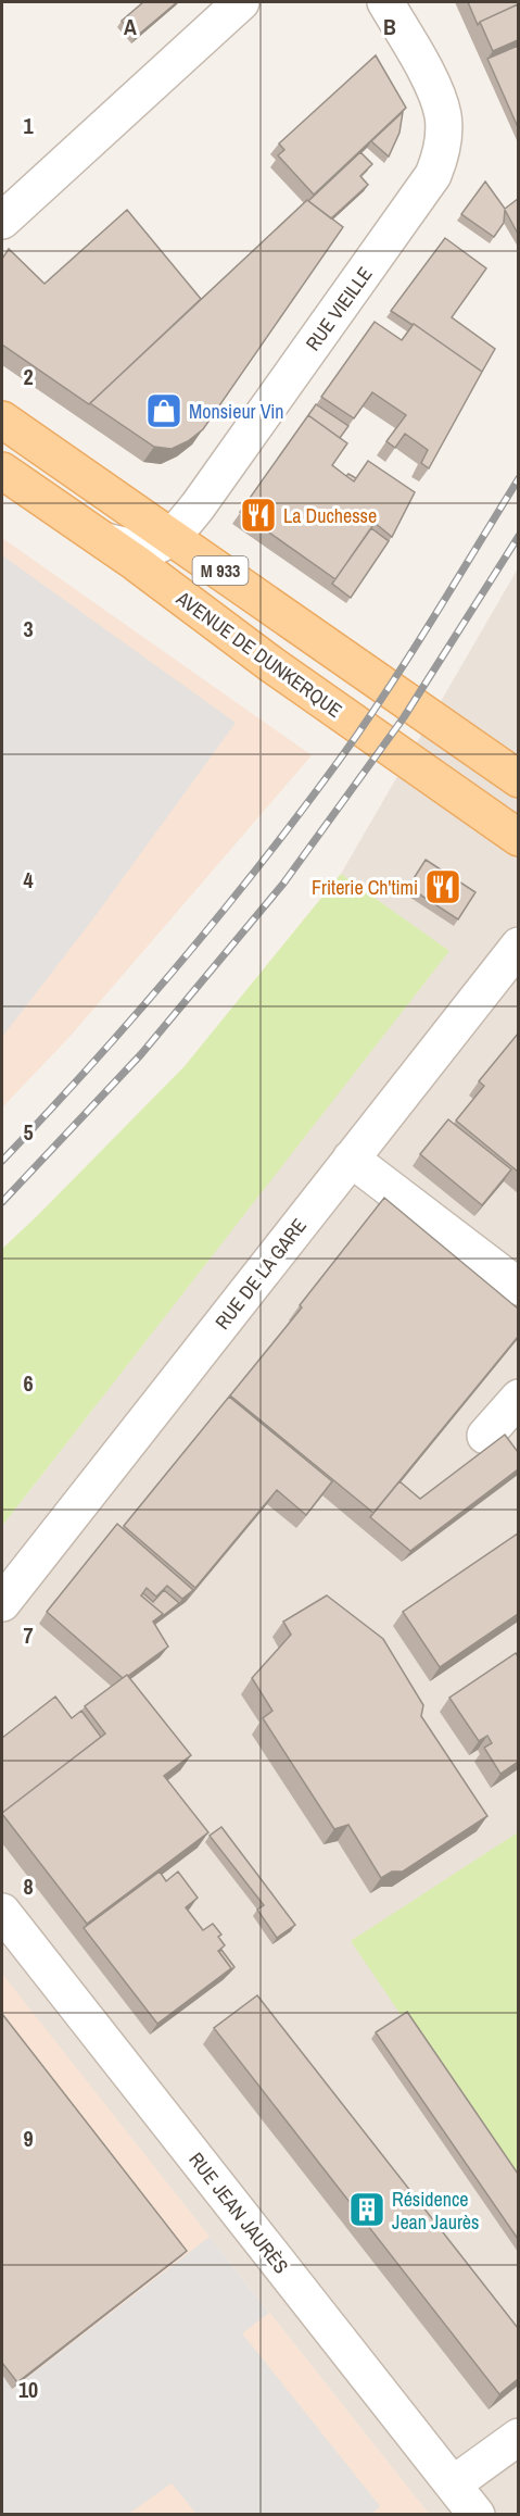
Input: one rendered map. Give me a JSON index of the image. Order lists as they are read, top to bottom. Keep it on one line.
{"streets":{"main road":["M 933","AVENUE DE DUNKERQUE"],"street":["RUE VIEILLE","RUE DE LA GARE","RUE JEAN JAURÈS"]},"crossings":[["RUE VIEILLE","M 933"],["RUE VIEILLE","AVENUE DE DUNKERQUE"]],"places":{"shop":["Monsieur Vin"],"restaurant":["La Duchesse","Friterie Ch'timi"],"building":["Résidence Jean Jaurès"]},"grid":{"columns":["A","B"],"rows":["1","2","3","4","5","6","7","8","9","10"]}}
